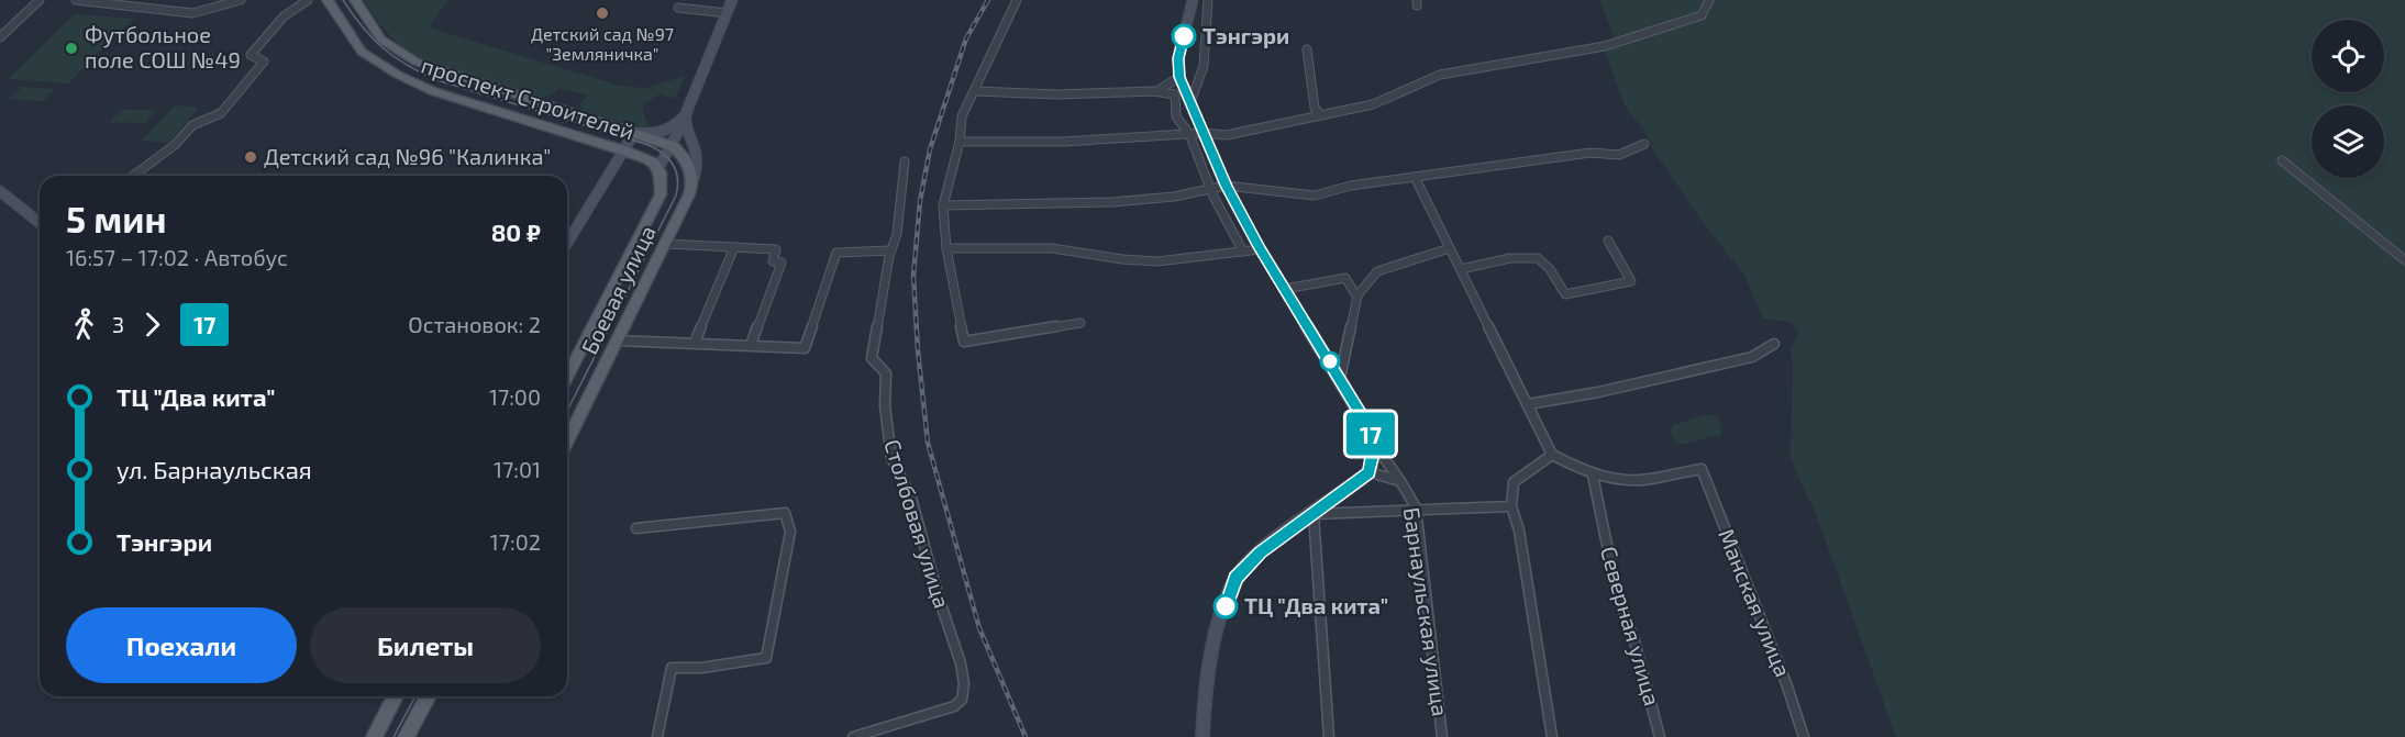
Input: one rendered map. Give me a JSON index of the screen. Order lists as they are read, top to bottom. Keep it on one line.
{"streets":{"main road":["проспект Строителей","Боевая улица"],"street":["Столбовая улица","Манская улица","Барнаульская улица","Северная улица"]},"crossings":[["проспект Строителей","Боевая улица"],["Манская улица","Северная улица"]],"places":["Детский сад №97 \"Земляничка\"","Тэнгэри","Футбольное поле СОШ №49","Детский сад №96 \"Калинка\"","ТЦ \"Два кита\""],"lines":["bus line 17"],"page":{"on_map":"17","heading":["5 мин","16:57 – 17:02 · Автобус","80 ₽"],"legs":["3","17","Остановок: 2"],"list":[{"name":"ТЦ \"Два кита\"","value":"17:00"},{"name":"ул. Барнаульская","value":"17:01"},{"name":"Тэнгэри","value":"17:02"}],"buttons":["Поехали","Билеты"]}}
